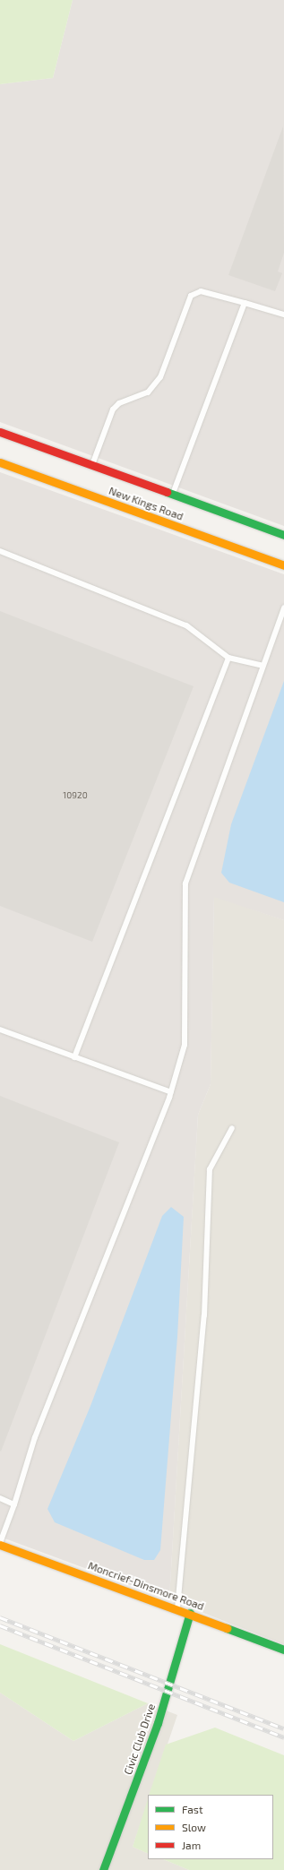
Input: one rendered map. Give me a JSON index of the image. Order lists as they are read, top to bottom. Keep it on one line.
{"streets":{"main road":["New Kings Road","Moncrief-Dinsmore Road","Civic Club Drive"]},"crossings":[["Moncrief-Dinsmore Road","Civic Club Drive"]],"house_numbers":["10920"],"legend":["Fast","Slow","Jam"]}
